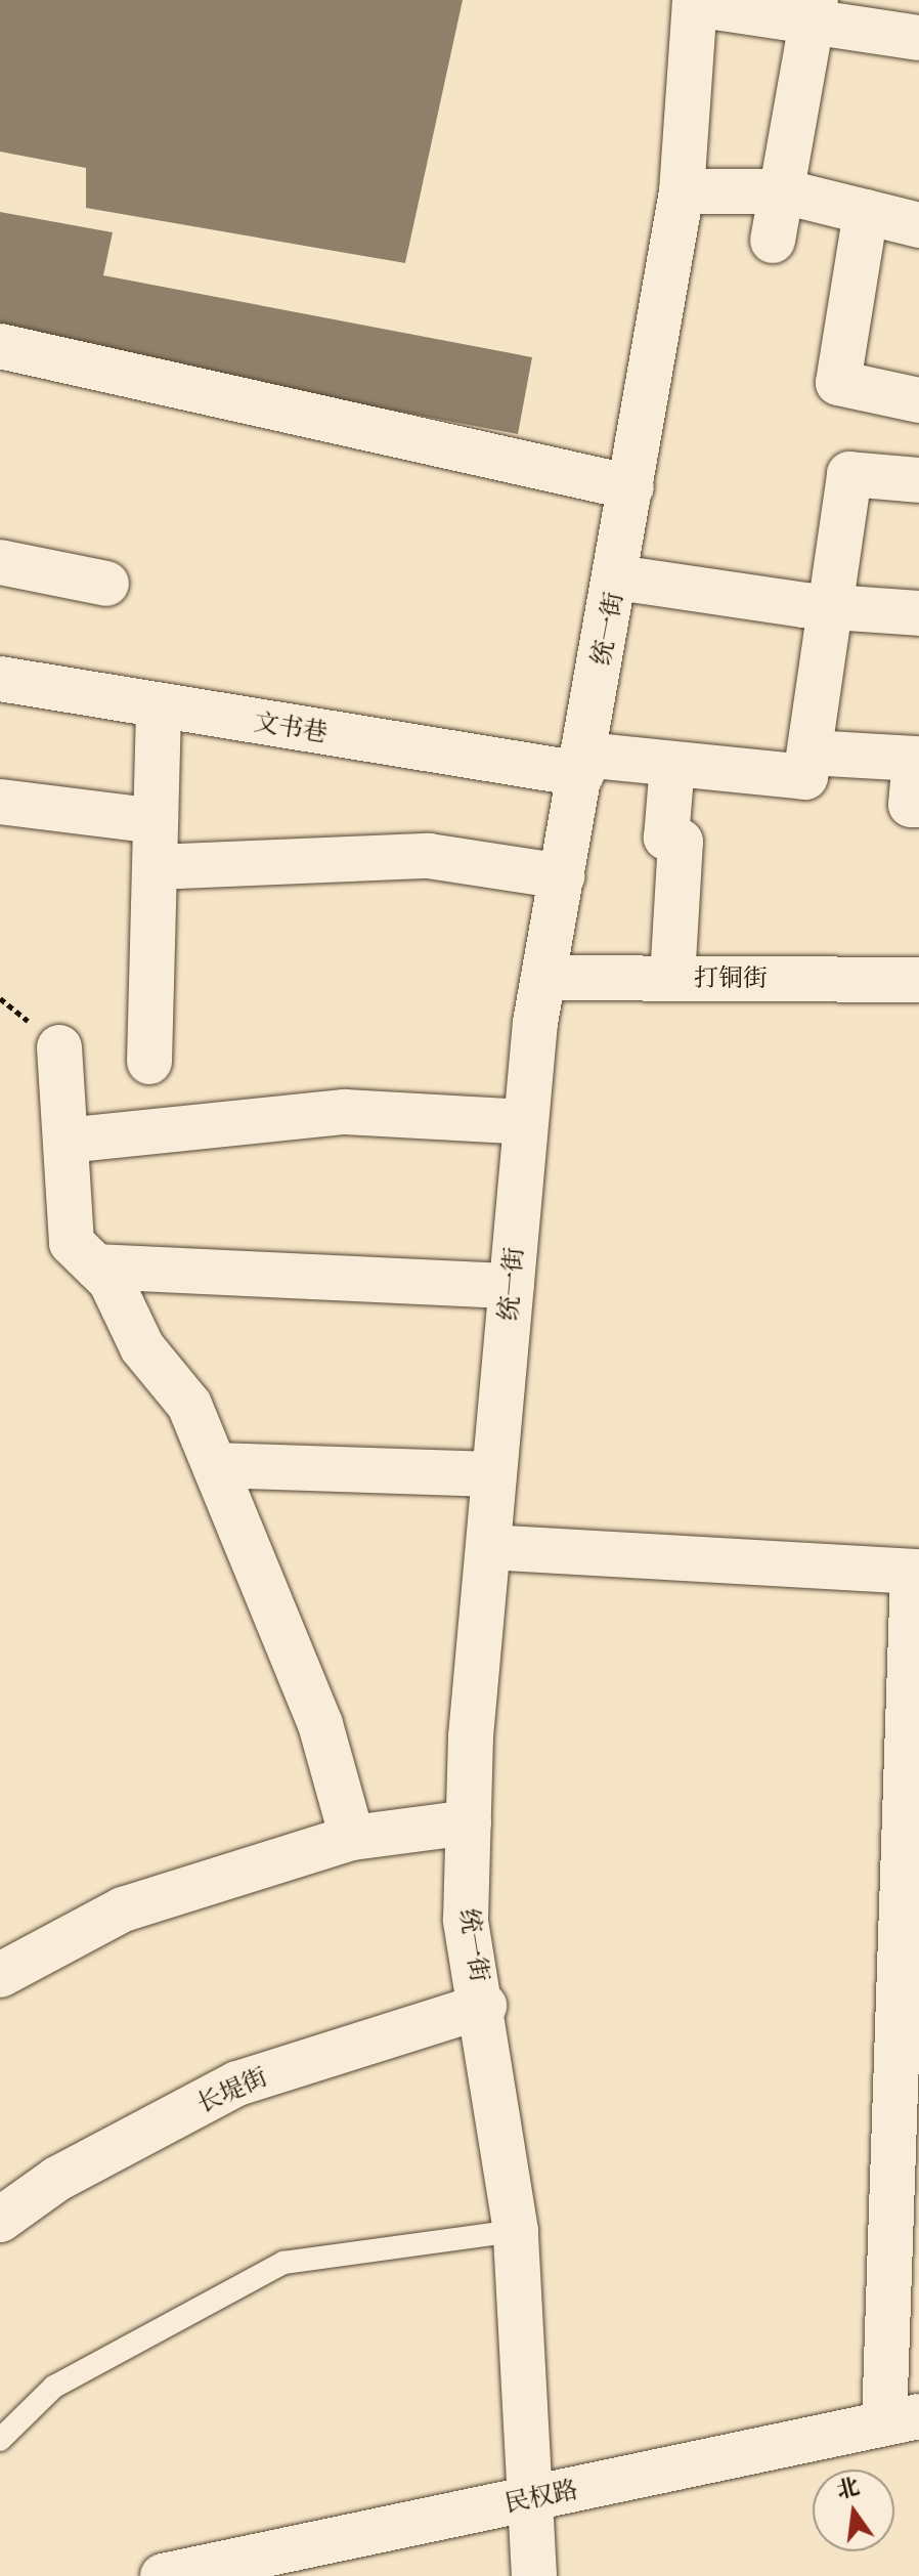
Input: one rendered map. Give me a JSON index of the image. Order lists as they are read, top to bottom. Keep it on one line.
{"streets":{"street":["统一街","文书巷","打铜街","长堤街","民权路"]},"crossings":[["统一街","文书巷"],["统一街","打铜街"],["统一街","长堤街"],["统一街","民权路"]],"north":"top"}
